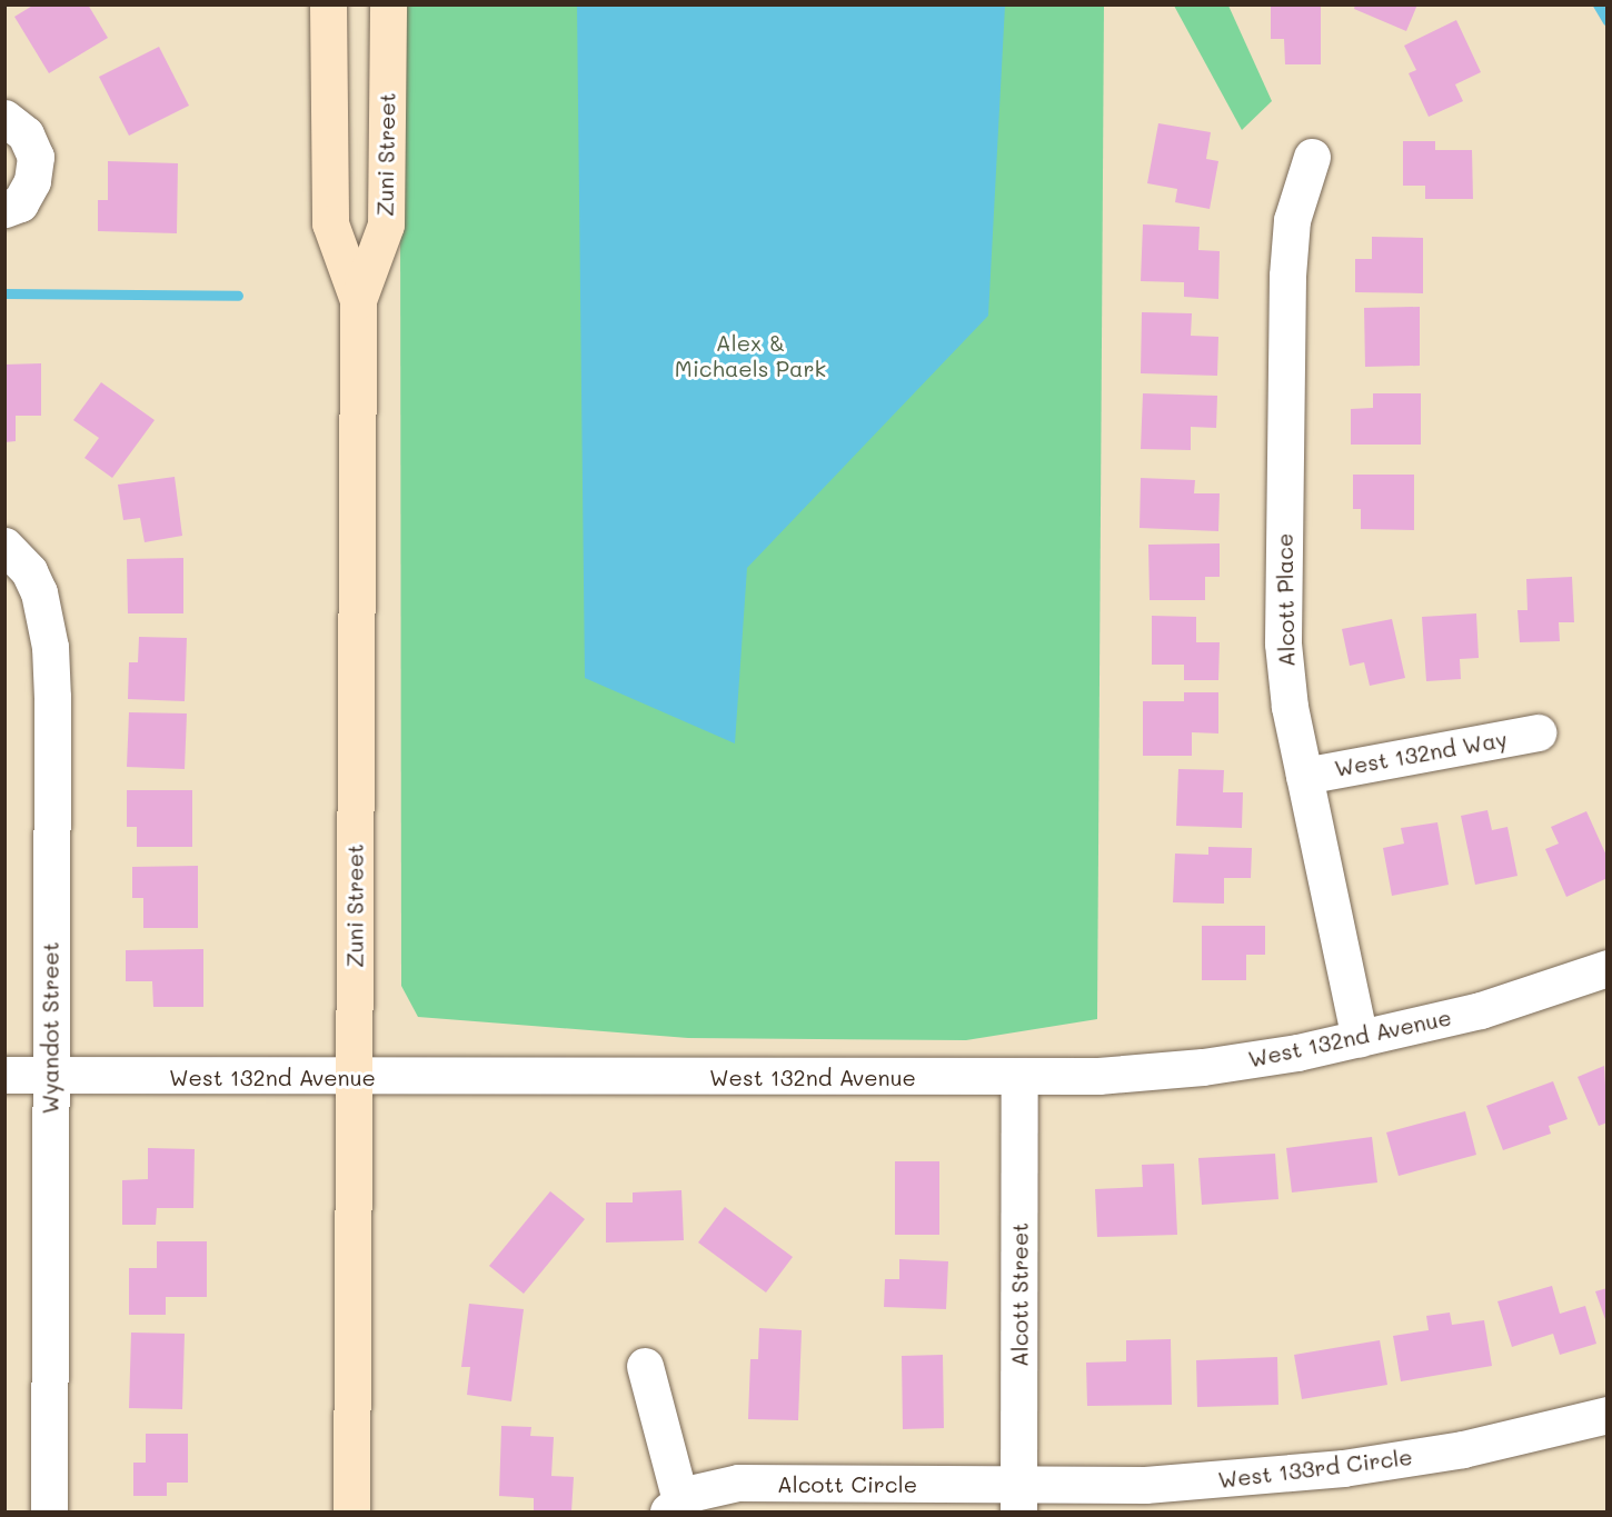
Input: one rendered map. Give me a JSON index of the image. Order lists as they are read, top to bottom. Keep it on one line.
{"streets":{"main road":["Zuni Street"],"street":["Alcott Place","West 132nd Way","Wyandot Street","West 132nd Avenue","Alcott Street","West 133rd Circle","Alcott Circle"]},"crossings":[["Zuni Street","West 132nd Avenue"],["Alcott Place","West 132nd Way"],["Alcott Place","West 132nd Avenue"],["Wyandot Street","West 132nd Avenue"],["West 132nd Avenue","Alcott Street"],["Alcott Street","West 133rd Circle"],["Alcott Street","Alcott Circle"],["West 133rd Circle","Alcott Circle"]],"parks":["Alex & Michaels Park"]}
